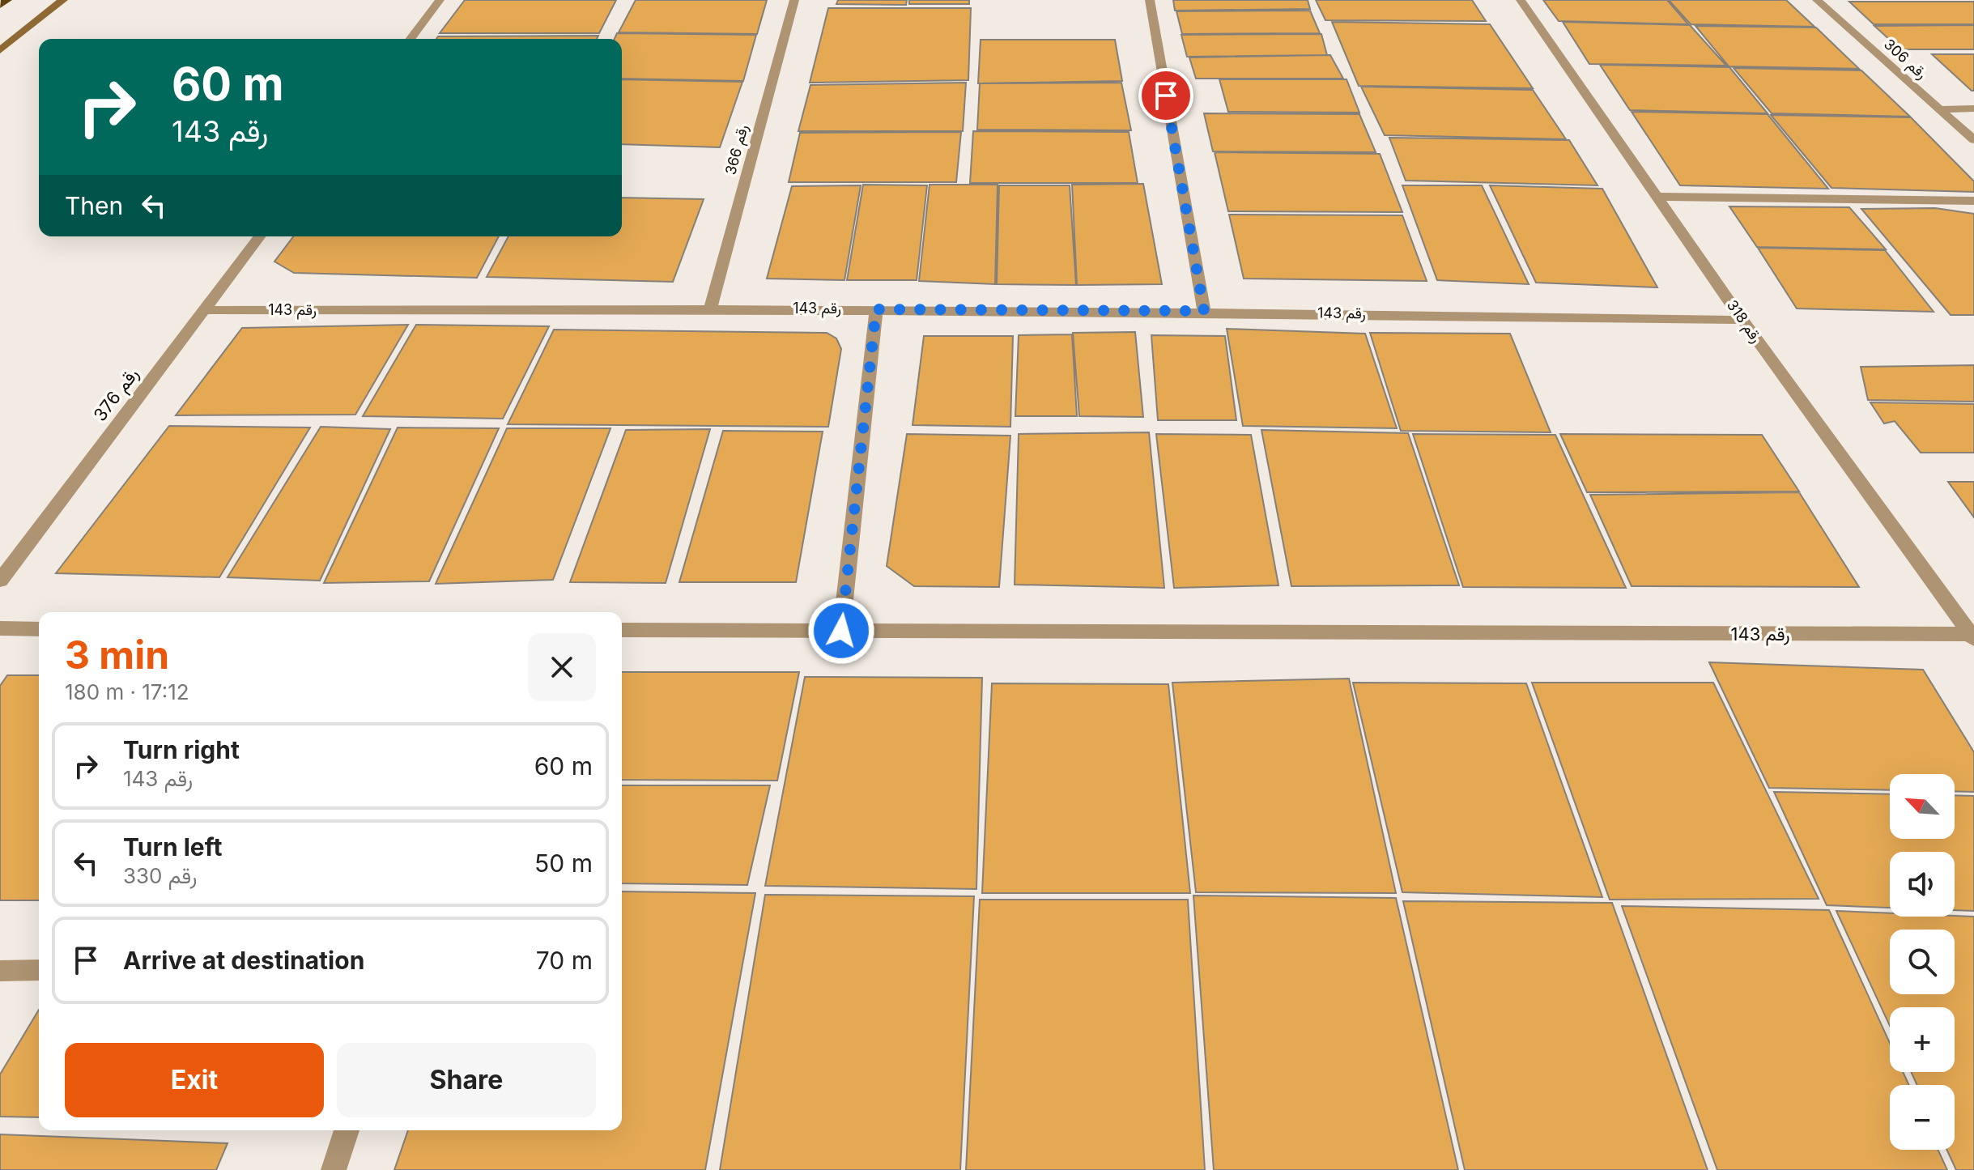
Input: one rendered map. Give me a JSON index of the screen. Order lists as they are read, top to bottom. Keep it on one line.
{"streets":{"street":["رقم 306","رقم 366","رقم 143","رقم 318","رقم 376"]},"crossings":[["رقم 366","رقم 143"],["رقم 143","رقم 318"],["رقم 143","رقم 376"]],"north":"top left","page":{"turn":["60 m","رقم 143"],"then":"Then","heading":["3 min","180 m · 17:12"],"list":[{"name":"Turn right","note":"رقم 143","value":"60 m"},{"name":"Turn left","note":"رقم 330","value":"50 m"},{"name":"Arrive at destination","value":"70 m"}],"map_buttons":["+","−"],"buttons":["Exit","Share"]}}
